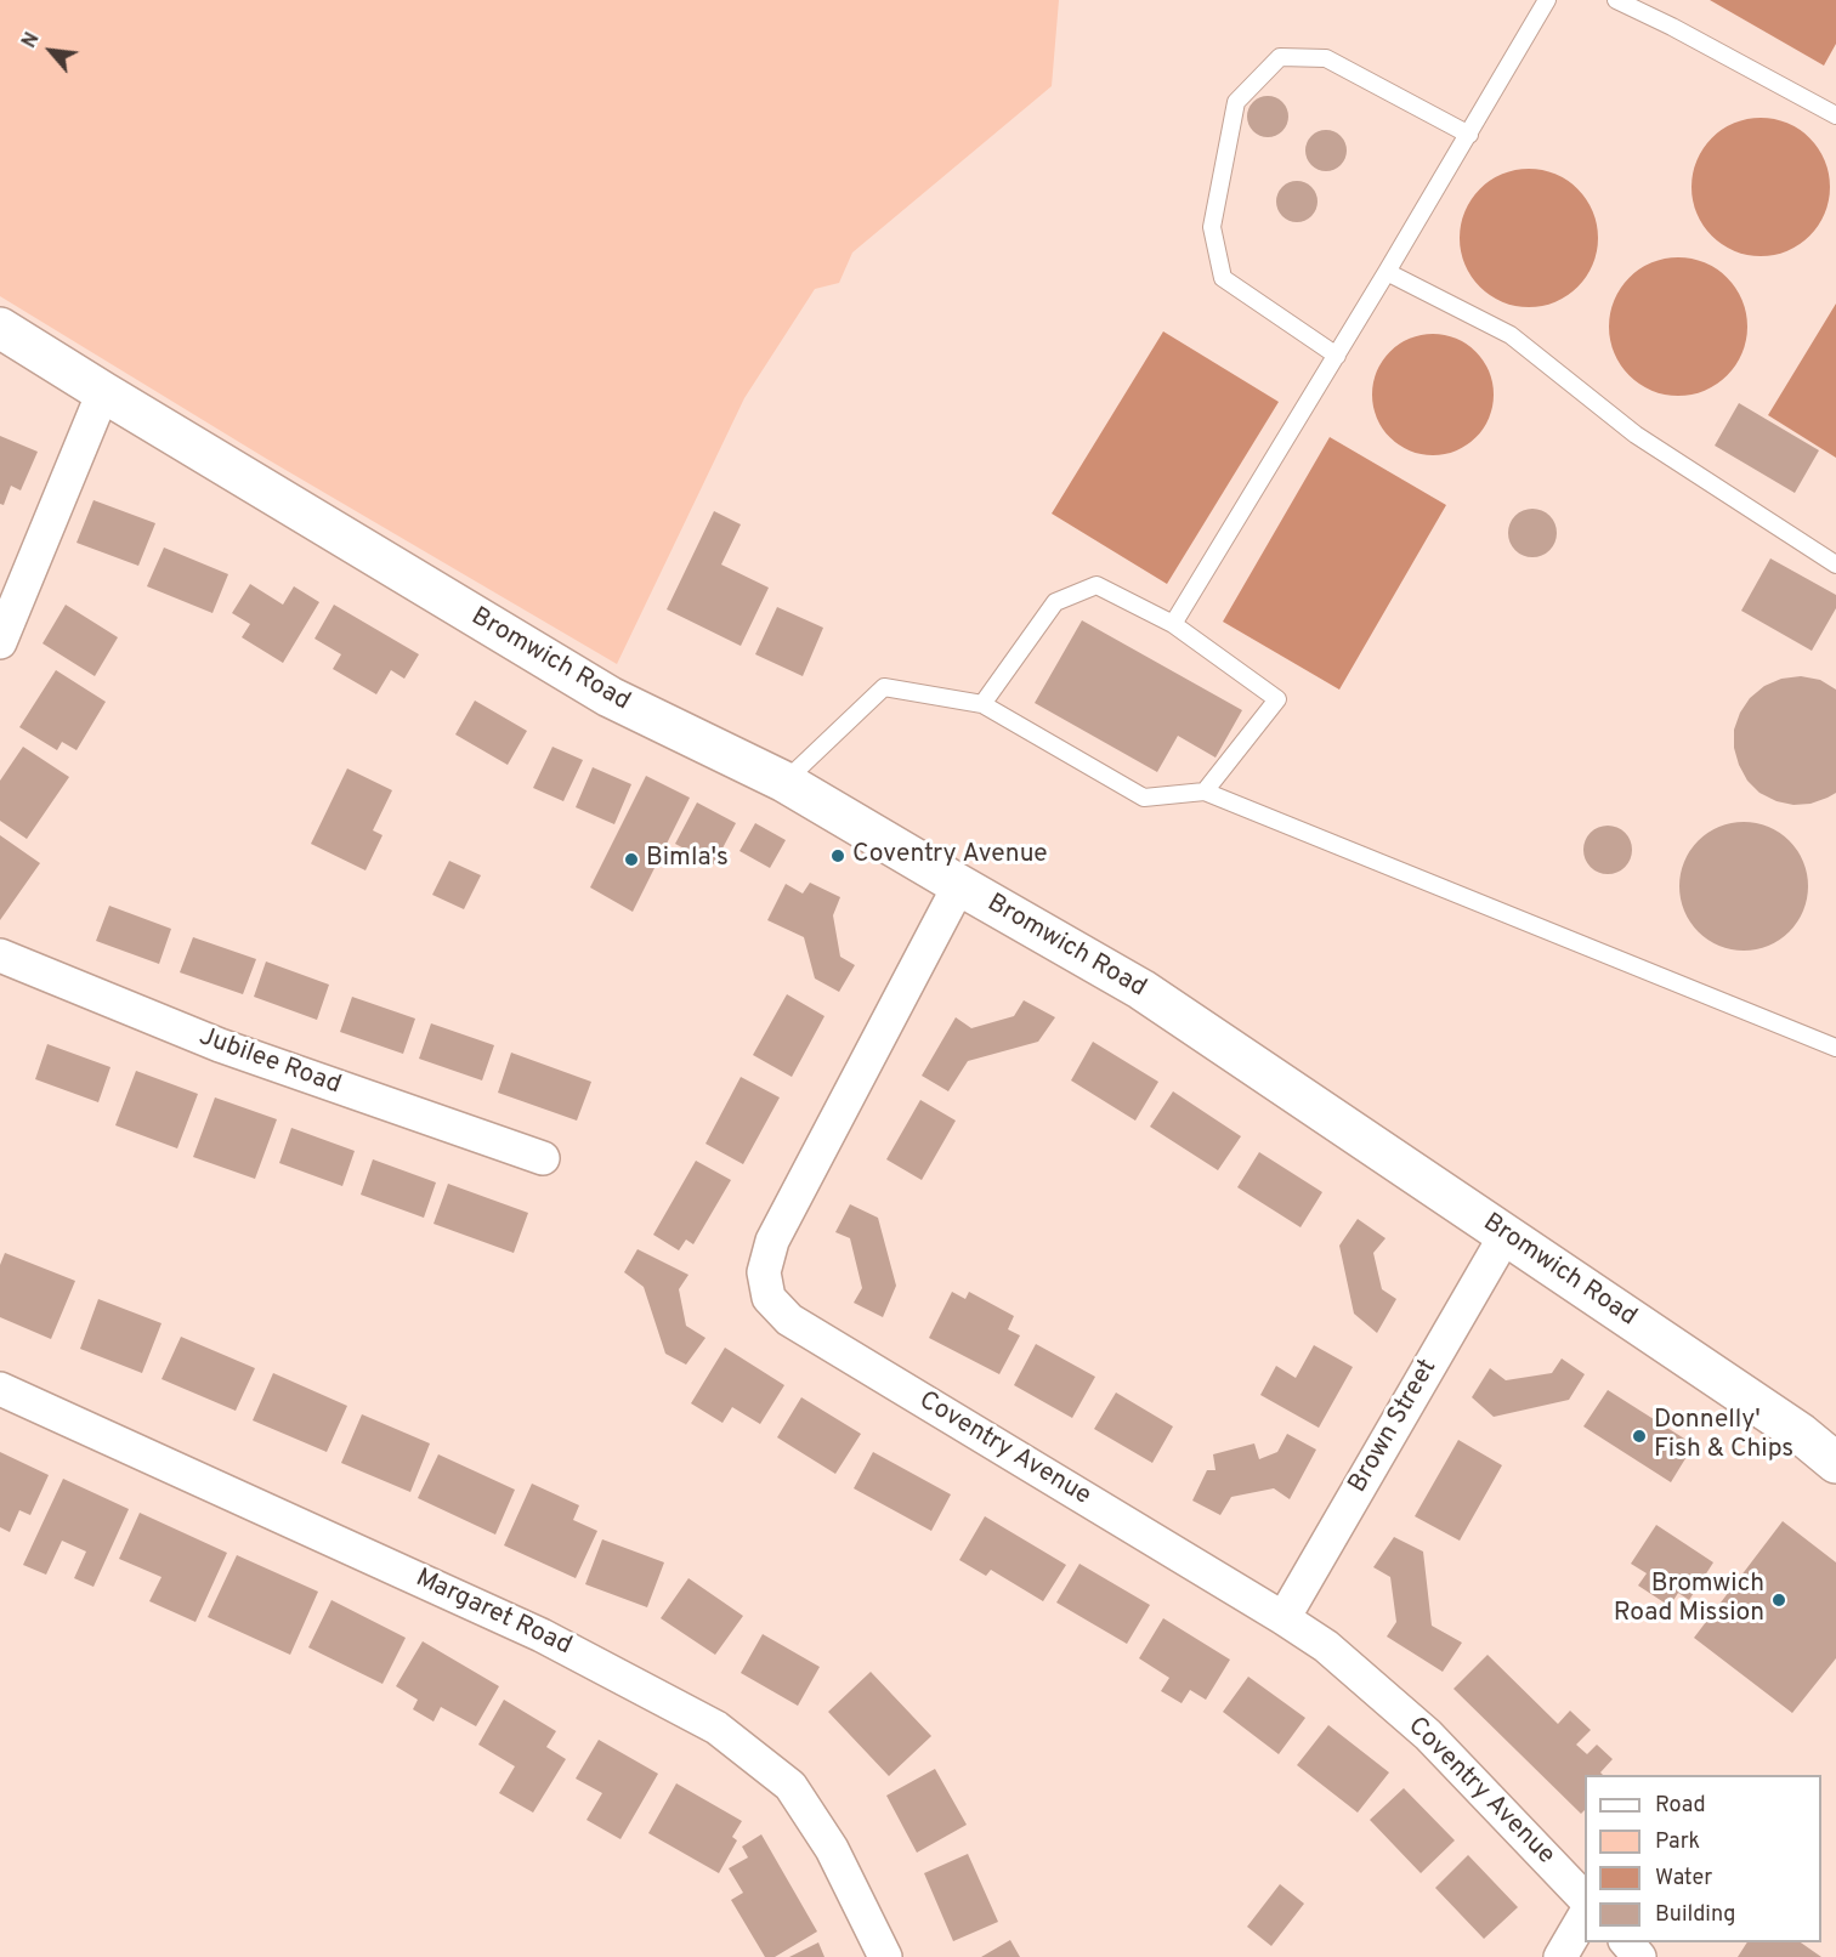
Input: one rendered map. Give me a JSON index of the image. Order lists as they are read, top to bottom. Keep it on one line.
{"streets":{"main road":["Bromwich Road"],"street":["Jubilee Road","Brown Street","Coventry Avenue","Margaret Road"]},"crossings":[["Bromwich Road","Brown Street"],["Bromwich Road","Coventry Avenue"],["Brown Street","Coventry Avenue"]],"places":["Coventry Avenue","Bimla's","Donnelly' Fish & Chips","Bromwich Road Mission"],"legend":["Road","Park","Water","Building"],"north":"top left"}
